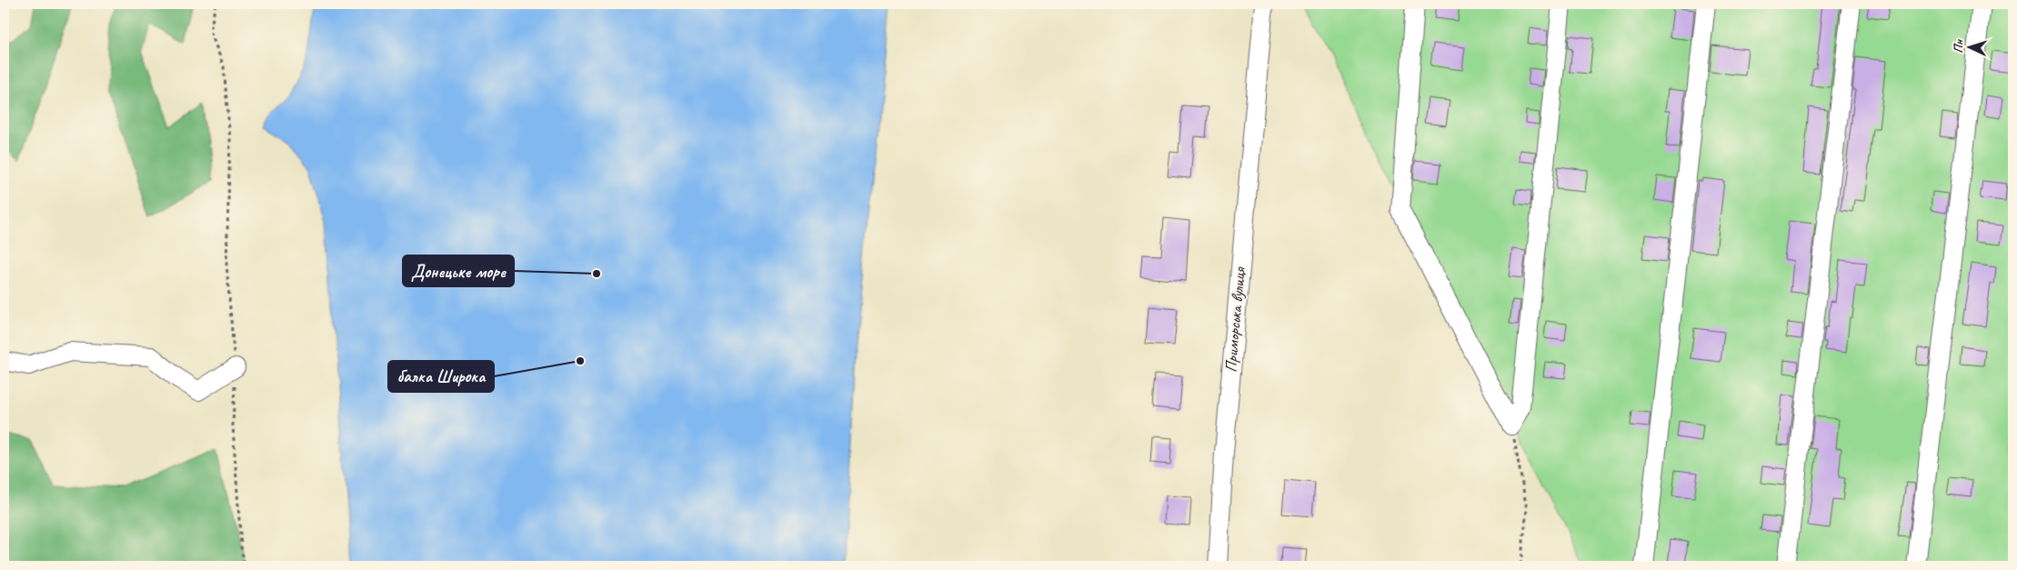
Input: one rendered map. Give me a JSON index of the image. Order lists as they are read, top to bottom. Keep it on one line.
{"streets":{"street":["Приморська вулиця"]},"places":["Донецьке море","балка Широка"],"north":"left"}
